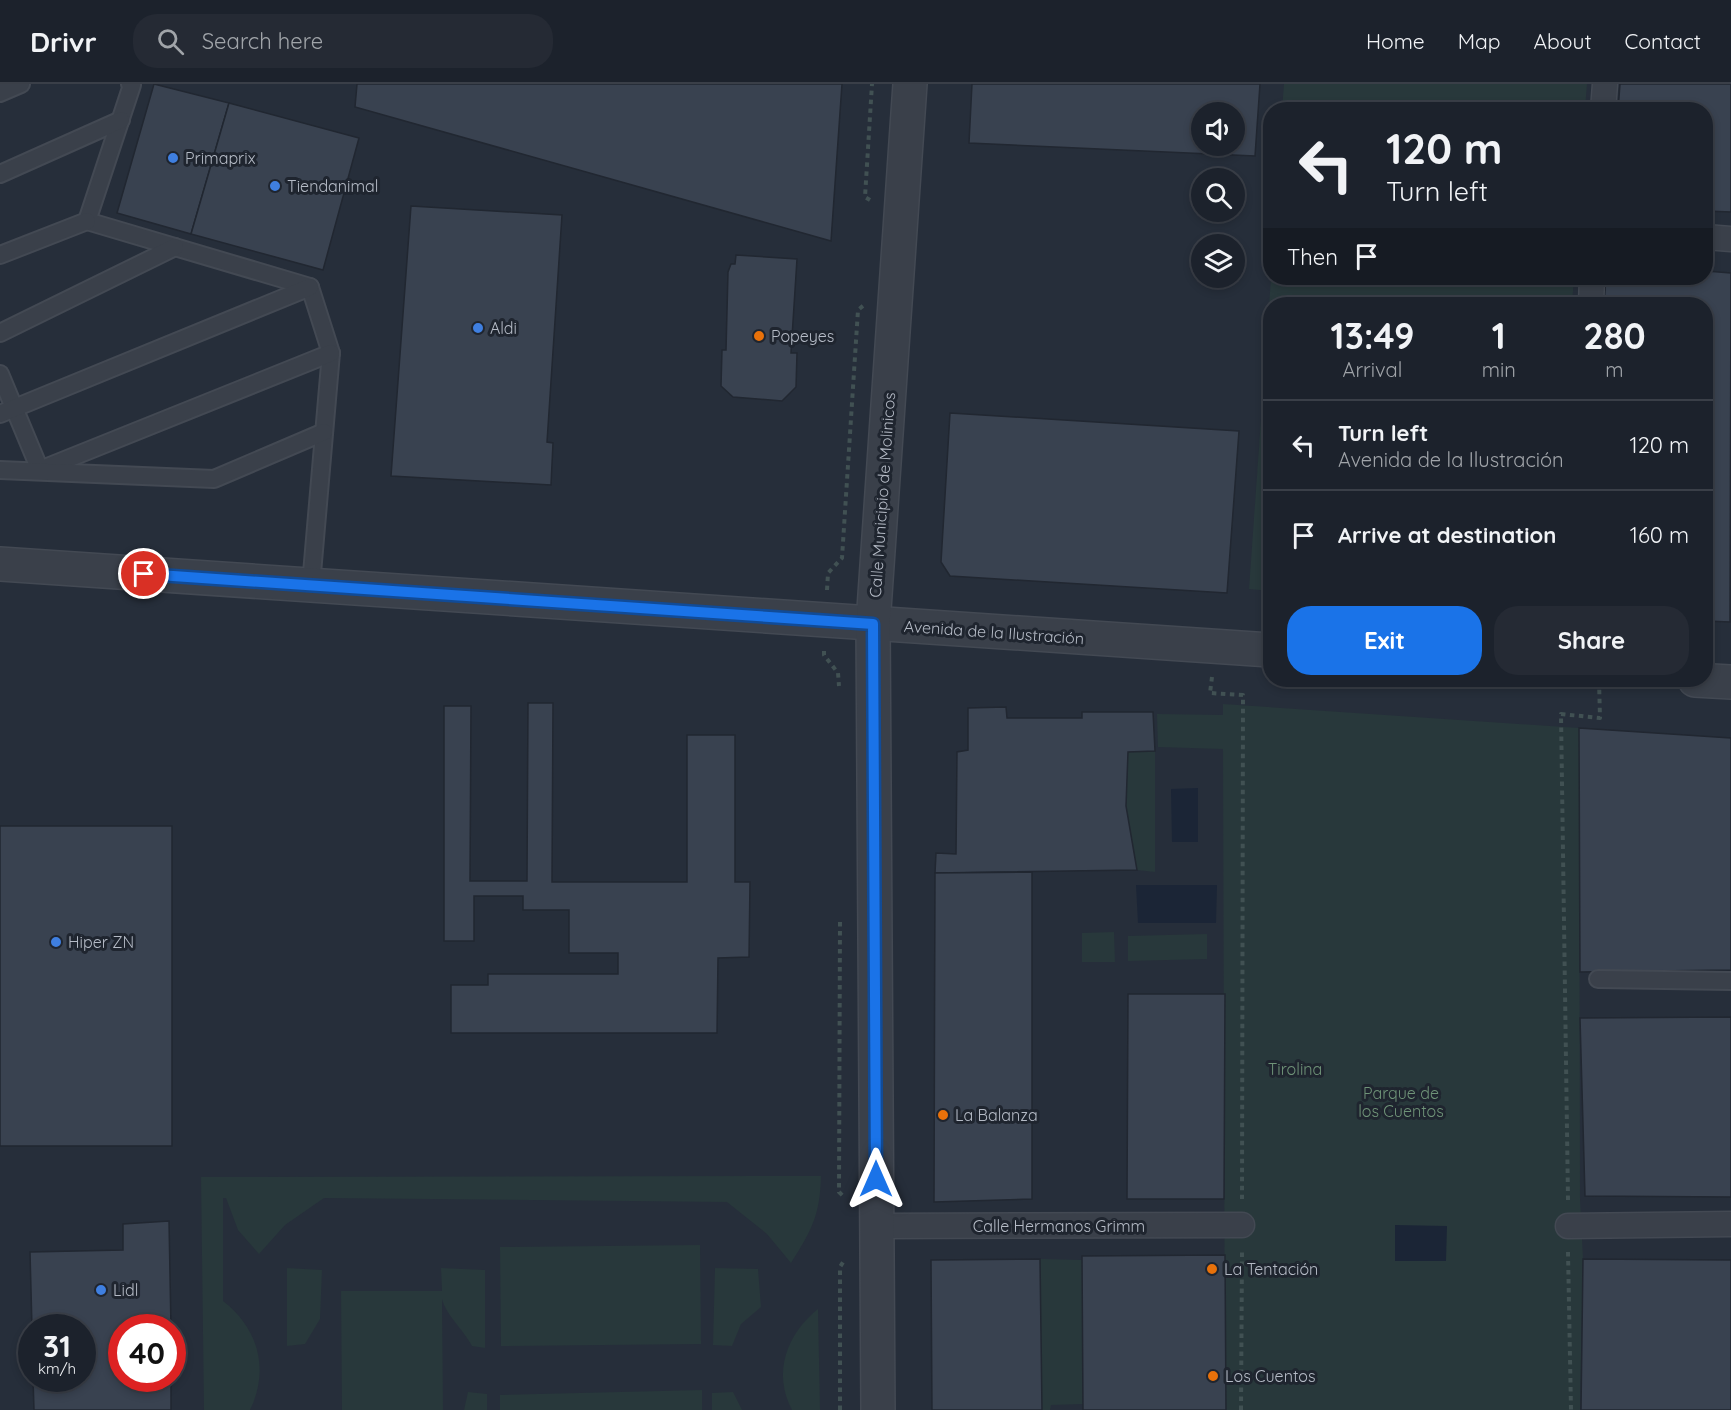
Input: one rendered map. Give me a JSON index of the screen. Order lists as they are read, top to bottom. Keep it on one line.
{"streets":{"street":["Calle Municipio de Molinicos","Avenida de la Ilustración","Calle Hermanos Grimm"]},"crossings":[["Calle Municipio de Molinicos","Avenida de la Ilustración"],["Calle Municipio de Molinicos","Calle Hermanos Grimm"]],"parks":["Tirolina","Parque de los Cuentos"],"places":["Primaprix","Tiendanimal","Aldi","Popeyes","Hiper ZN","La Balanza","La Tentación","Lidl","Los Cuentos"],"page":{"header":"Drivr","search":"Search here","nav":["Home","Map","About","Contact"],"turn":["120 m","Turn left"],"then":"Then","eta":["13:49","Arrival","1","min","280","m"],"list":[{"name":"Turn left","note":"Avenida de la Ilustración","value":"120 m"},{"name":"Arrive at destination","value":"160 m"}],"buttons":["Exit","Share"],"speed":"31 km/h","limit":"40"}}
